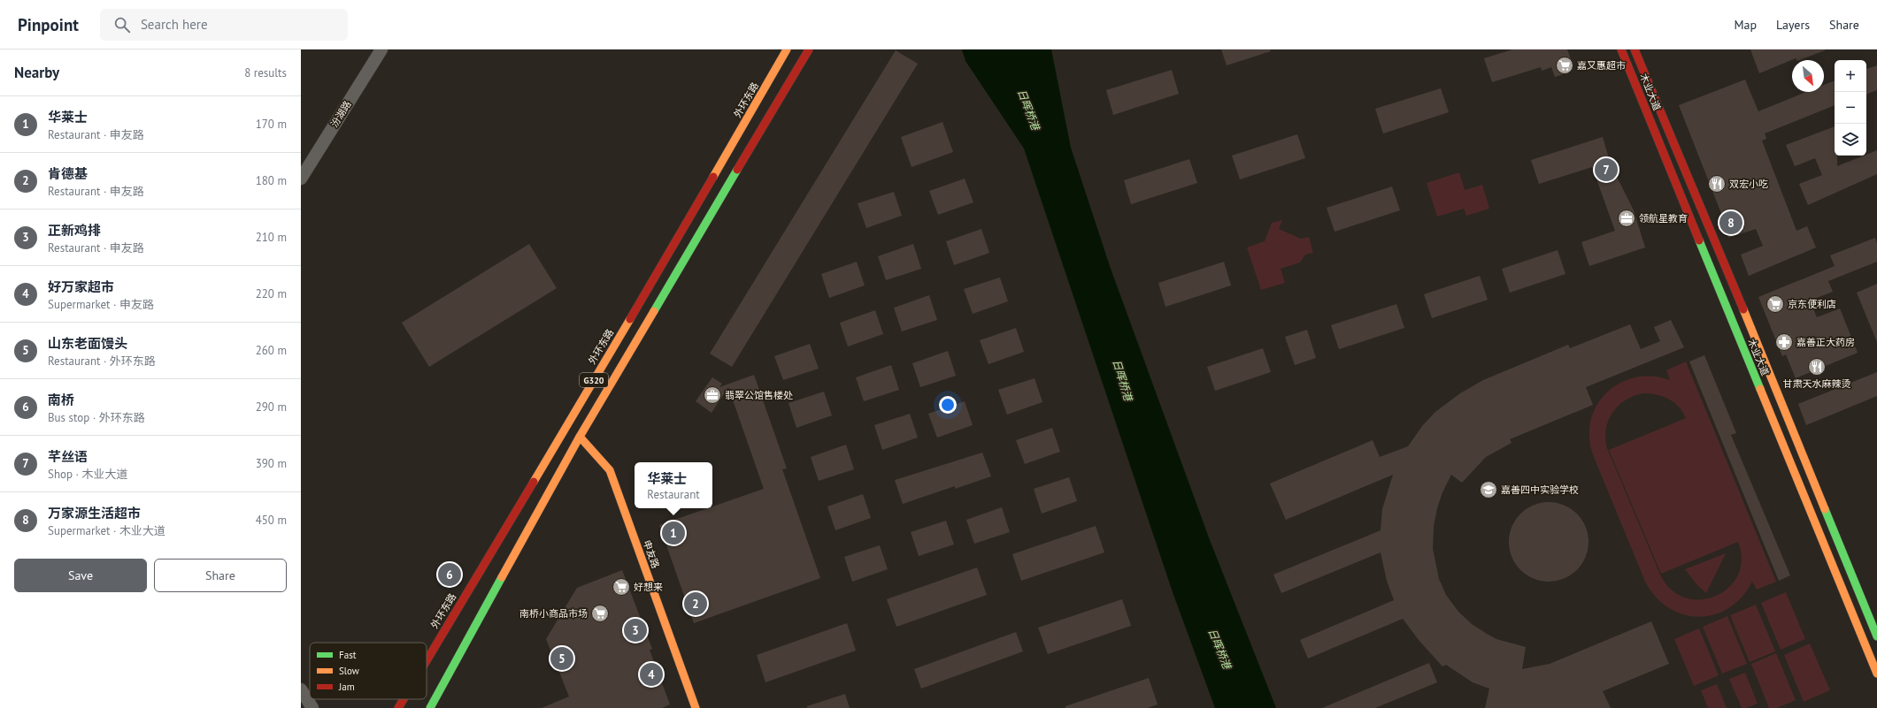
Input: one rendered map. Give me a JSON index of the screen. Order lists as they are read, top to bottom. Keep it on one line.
{"streets":{"main road":["木业大道","外环东路","G320","申友路"],"street":["汾湖路"]},"water":["日晖桥港"],"places":{"supermarket":["嘉又惠超市","京东便利店","好想来","南桥小商品市场"],"restaurant":["双宏小吃","甘肃天水麻辣烫"],"office":["领航星教育","翡翠公馆售楼处"],"pharmacy":["嘉善正大药房"],"school or university":["嘉善四中实验学校"]},"legend":["Fast","Slow","Jam"],"north":"bottom right","page":{"header":"Pinpoint","search":"Search here","nav":["Map","Layers","Share"],"heading":["Nearby","8 results"],"map_buttons":["+","−"],"list":[{"mark":"1","name":"华莱士","note":"Restaurant · 申友路","value":"170 m"},{"mark":"2","name":"肯德基","note":"Restaurant · 申友路","value":"180 m"},{"mark":"3","name":"正新鸡排","note":"Restaurant · 申友路","value":"210 m"},{"mark":"4","name":"好万家超市","note":"Supermarket · 申友路","value":"220 m"},{"mark":"5","name":"山东老面馒头","note":"Restaurant · 外环东路","value":"260 m"},{"mark":"6","name":"南桥","note":"Bus stop · 外环东路","value":"290 m"},{"mark":"7","name":"芊丝语","note":"Shop · 木业大道","value":"390 m"},{"mark":"8","name":"万家源生活超市","note":"Supermarket · 木业大道","value":"450 m"}],"pins":["7","8","1","6","2","3","5","4"],"popup":["华莱士","Restaurant"],"buttons":["Save","Share"]}}
